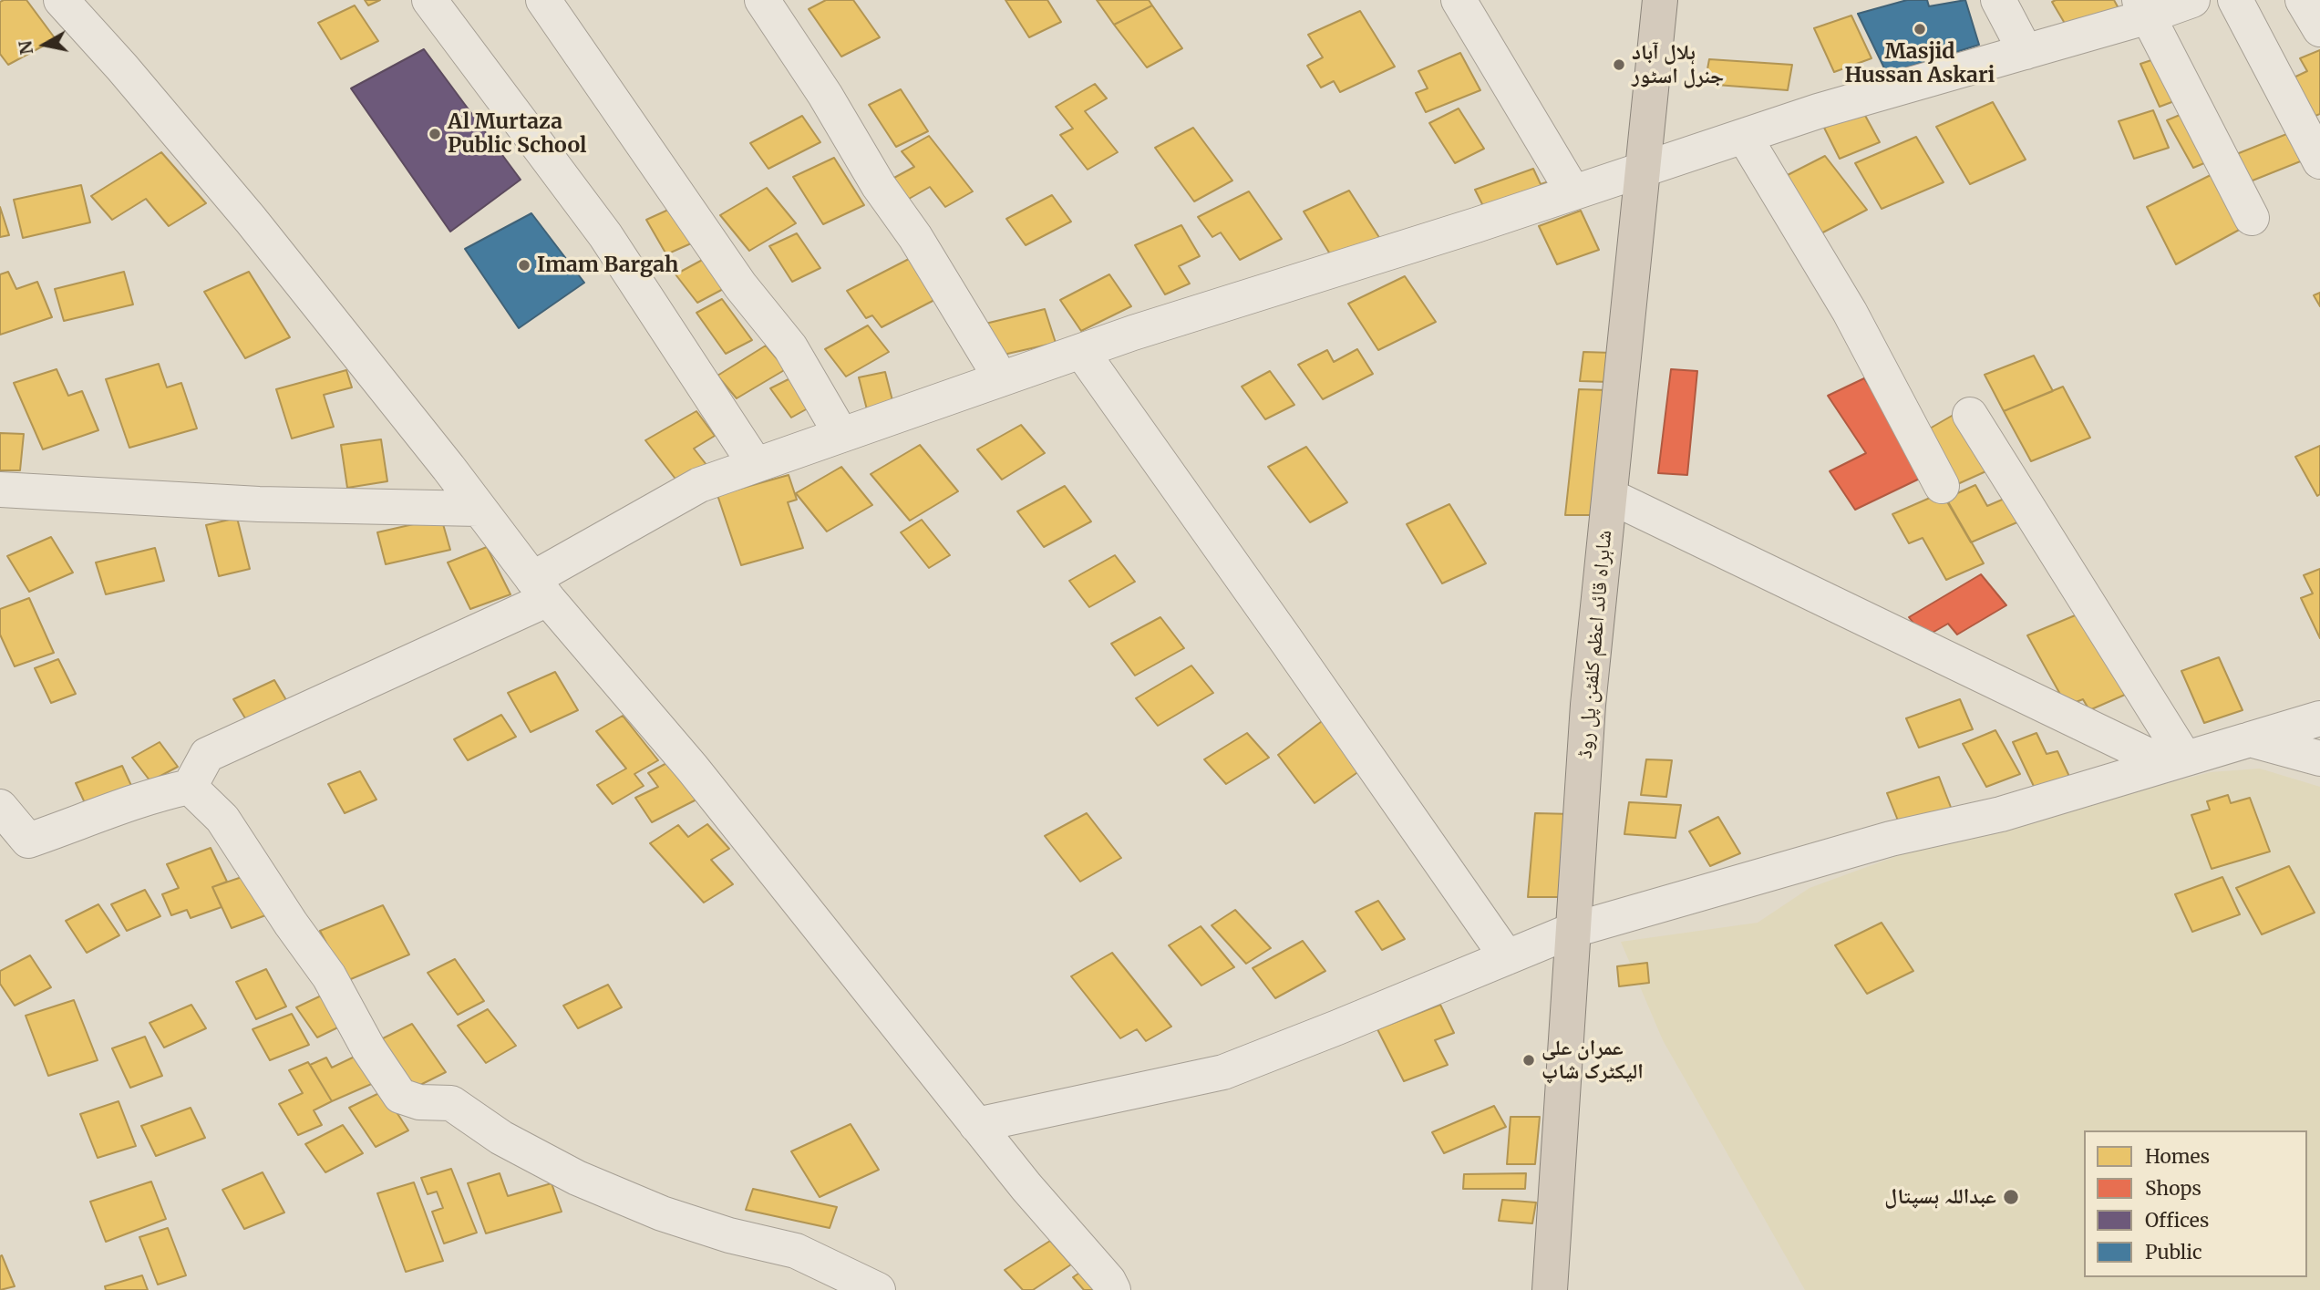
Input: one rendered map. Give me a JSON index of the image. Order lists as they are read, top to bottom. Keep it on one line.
{"streets":{"highway":["شاہراہ قائد اعظم کلفٹن پل روڈ"]},"places":["Masjid Hussan Askari","ہلال آباد جنرل اسٹور","Al Murtaza Public School","Imam Bargah","عمران علی الیکٹرک شاپ","عبداللہ ہسپتال"],"legend":["Homes","Shops","Offices","Public"],"north":"left"}
